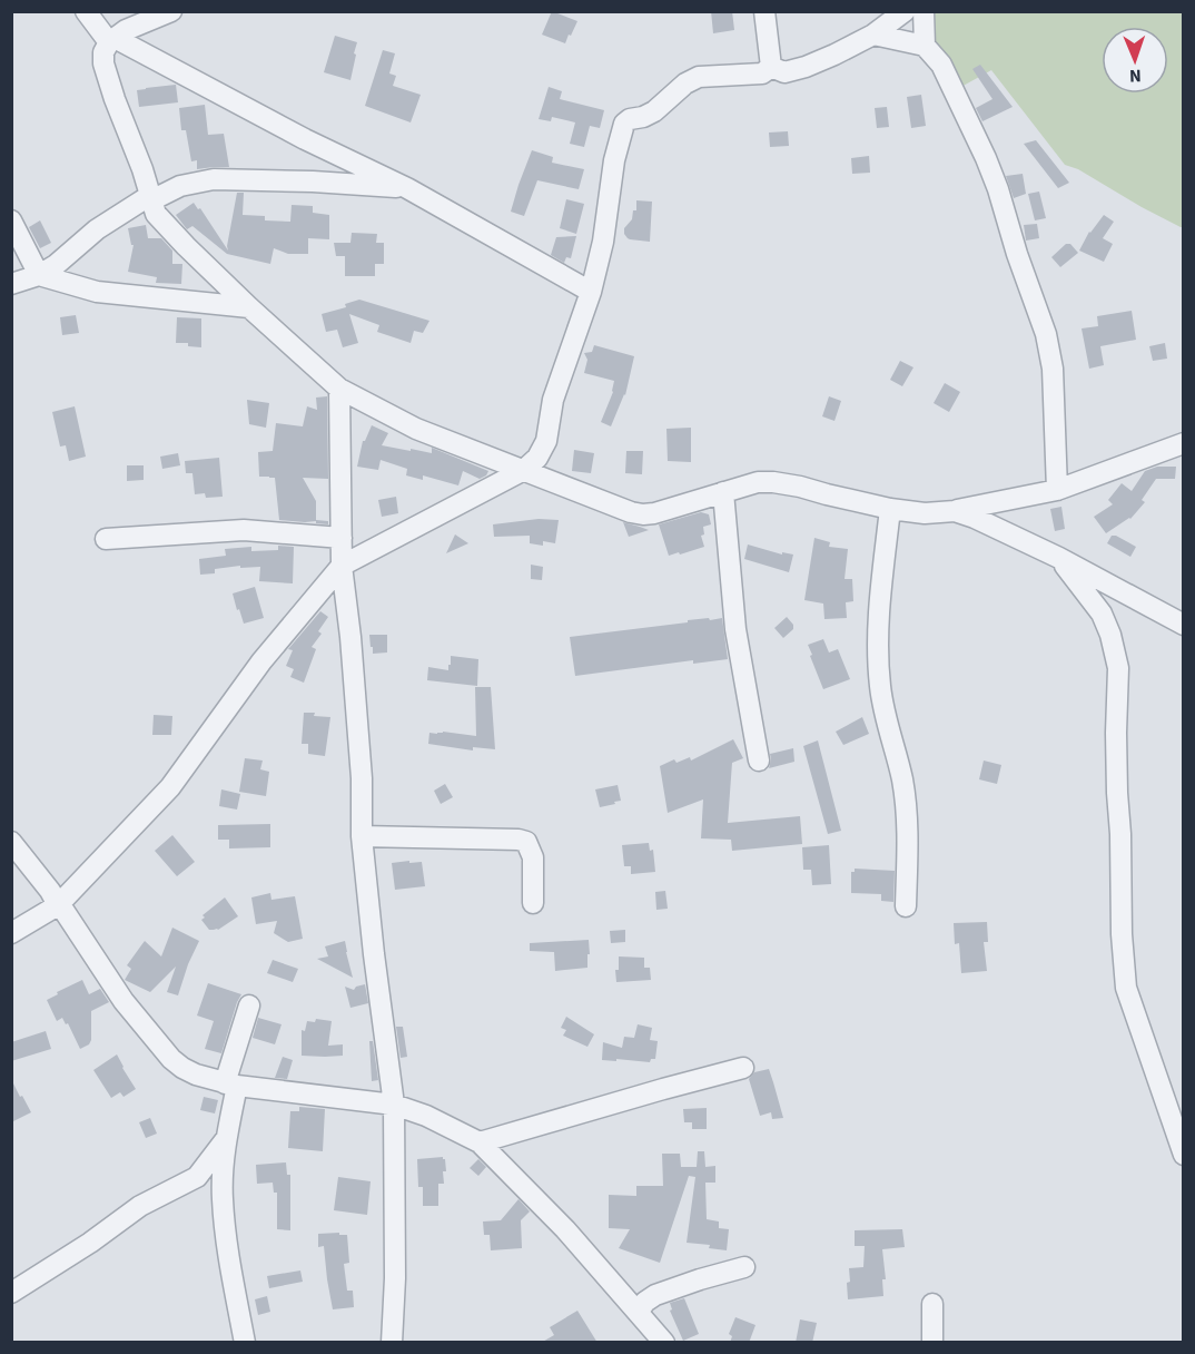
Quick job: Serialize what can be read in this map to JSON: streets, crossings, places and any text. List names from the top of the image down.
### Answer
{
  "north": "bottom"
}
